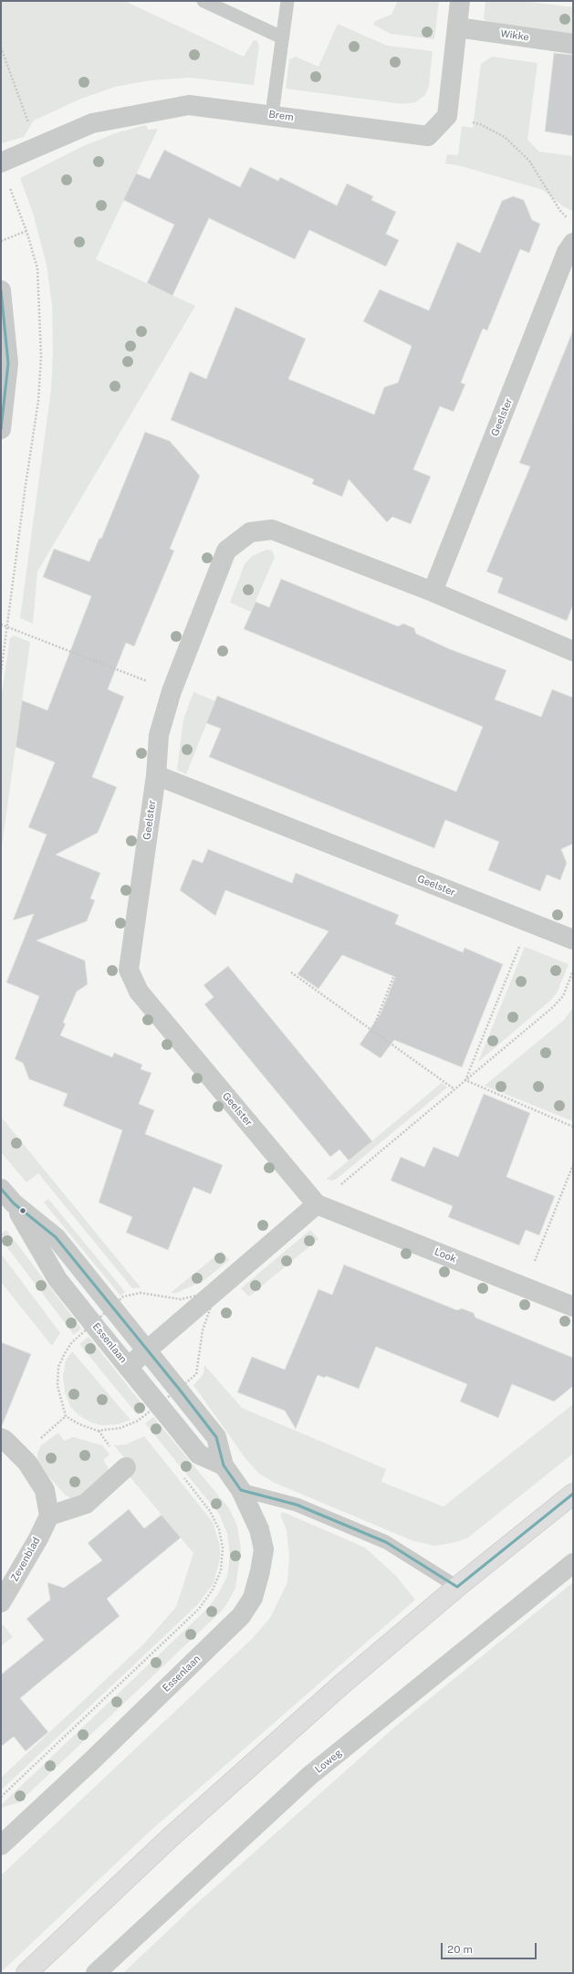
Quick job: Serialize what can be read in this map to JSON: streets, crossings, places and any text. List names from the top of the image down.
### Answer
{
  "streets": {
    "street": [
      "Wikke",
      "Brem",
      "Geelster",
      "Look",
      "Essenlaan",
      "Zevenblad",
      "Loweg"
    ]
  },
  "crossings": [
    ["Geelster", "Look"]
  ],
  "scale_bar": "20 m"
}
